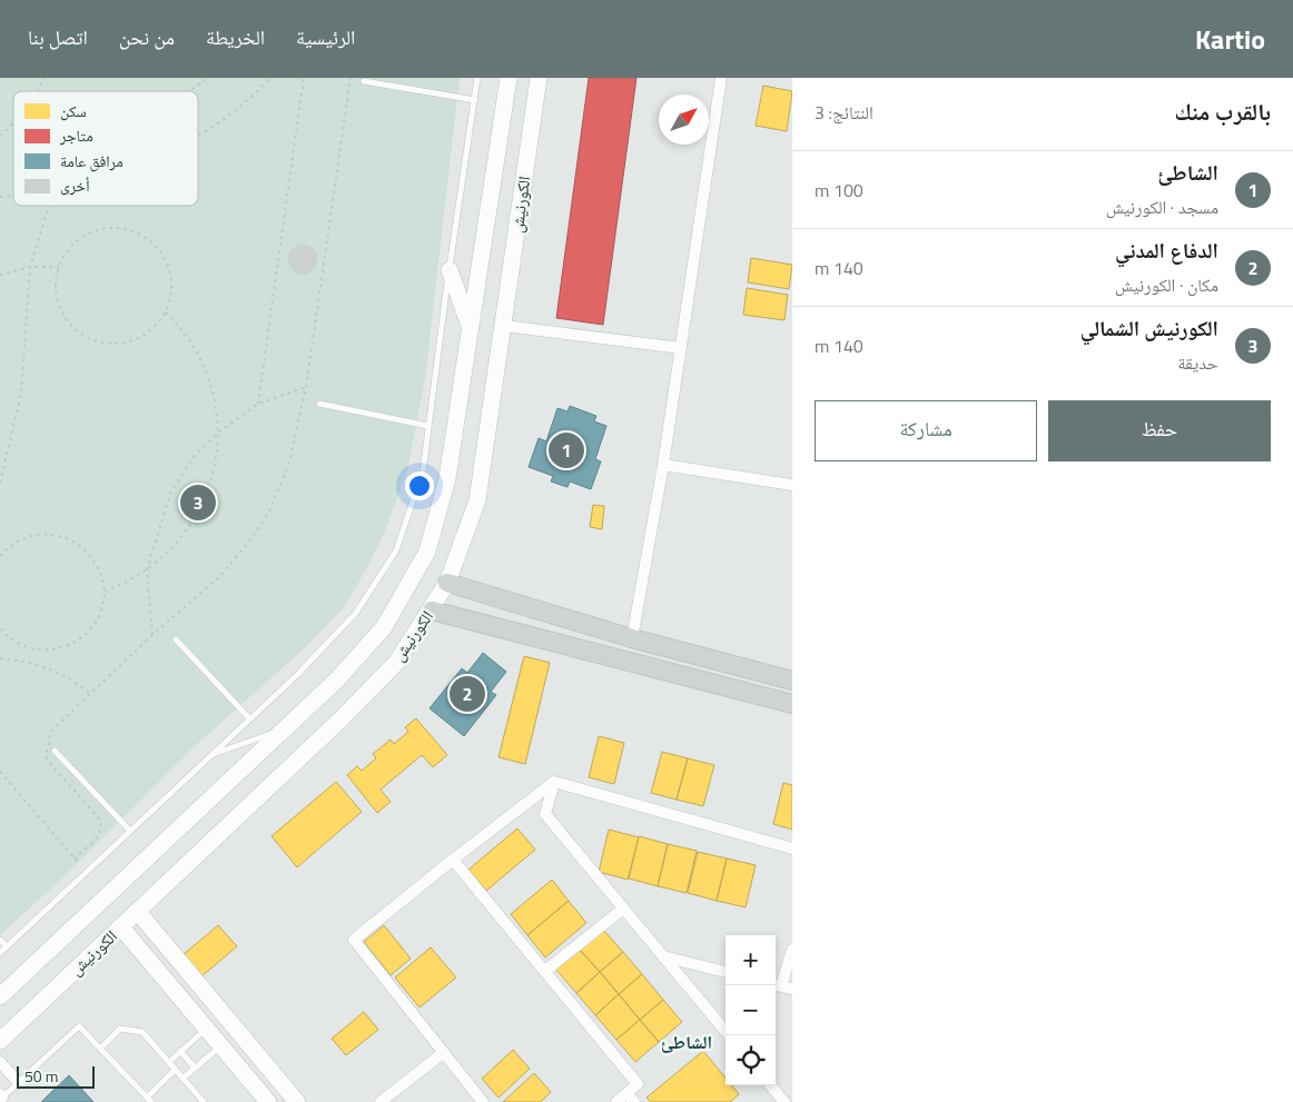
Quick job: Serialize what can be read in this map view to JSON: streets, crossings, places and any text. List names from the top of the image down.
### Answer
{
  "streets": {
    "main road": ["الكورنيش"]
  },
  "districts": ["الشاطئ"],
  "legend": [
    "سكن",
    "متاجر",
    "مرافق عامة",
    "أخرى"
  ],
  "scale_bar": "50 m",
  "north": "top right",
  "page": {
    "header": "Kartio",
    "nav": [
      "الرئيسية",
      "الخريطة",
      "من نحن",
      "اتصل بنا"
    ],
    "heading": ["بالقرب منك", "النتائج: 3"],
    "list": [
      {
        "mark": "1",
        "name": "الشاطئ",
        "note": "مسجد · الكورنيش",
        "value": "100 m"
      },
      {
        "mark": "2",
        "name": "الدفاع المدني",
        "note": "مكان · الكورنيش",
        "value": "140 m"
      },
      {
        "mark": "3",
        "name": "الكورنيش الشمالي",
        "note": "حديقة",
        "value": "140 m"
      }
    ],
    "buttons": ["حفظ", "مشاركة"],
    "pins": ["1", "3", "2"],
    "map_buttons": ["+", "−"],
    "scale": "50 m"
  }
}
